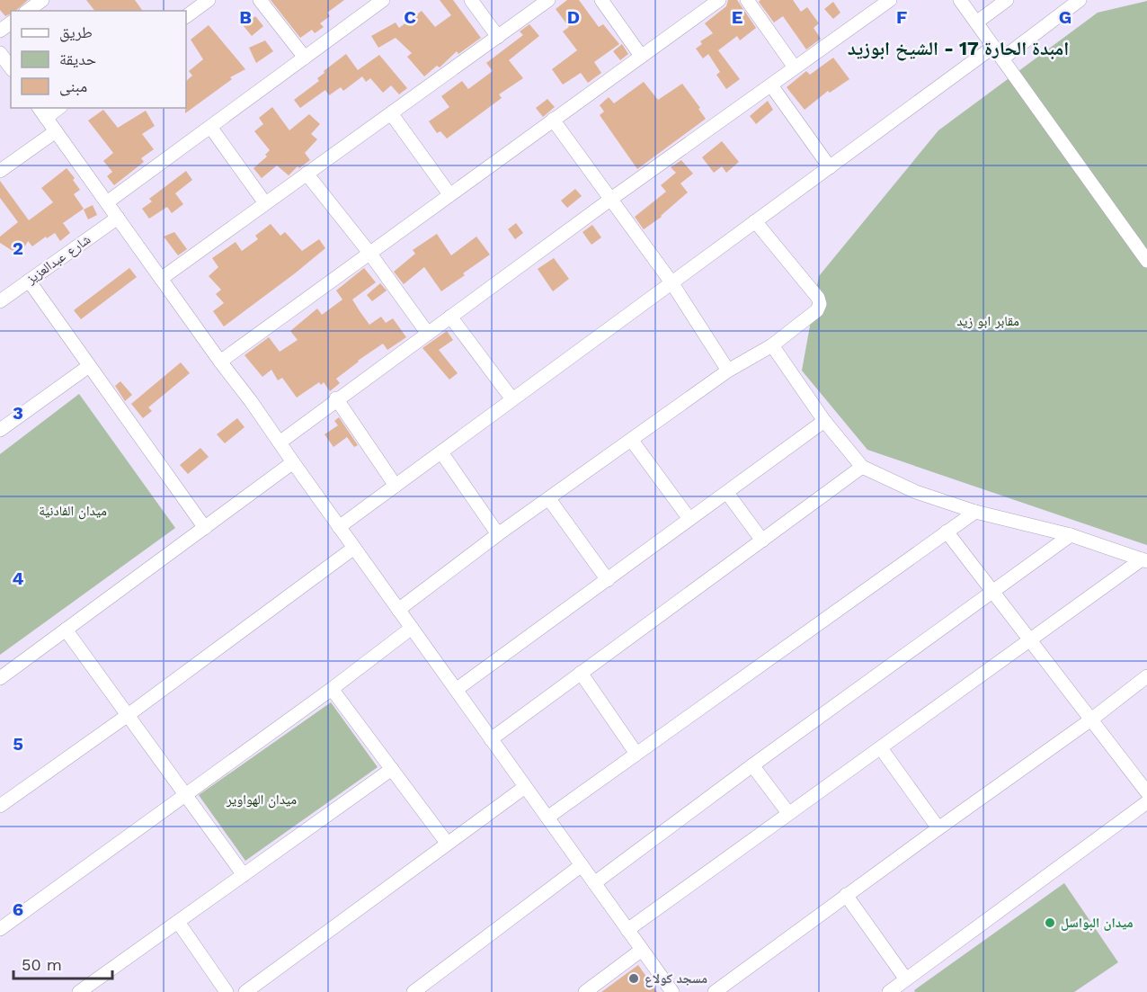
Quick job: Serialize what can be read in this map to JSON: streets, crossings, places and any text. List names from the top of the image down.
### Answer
{
  "streets": {
    "street": ["شارع عبدالعزيز"]
  },
  "districts": ["امبدة الحارة 17 - الشيخ ابوزيد"],
  "parks": ["مقابر ابو زيد", "ميدان الفادنية", "ميدان الهواوير"],
  "places": ["ميدان البواسل", "مسجد كولاع"],
  "legend": ["طريق", "حديقة", "مبنى"],
  "scale_bar": "50 m",
  "grid": {
    "columns": [
      "B",
      "C",
      "D",
      "E",
      "F",
      "G"
    ],
    "rows": [
      "2",
      "3",
      "4",
      "5",
      "6"
    ]
  }
}
